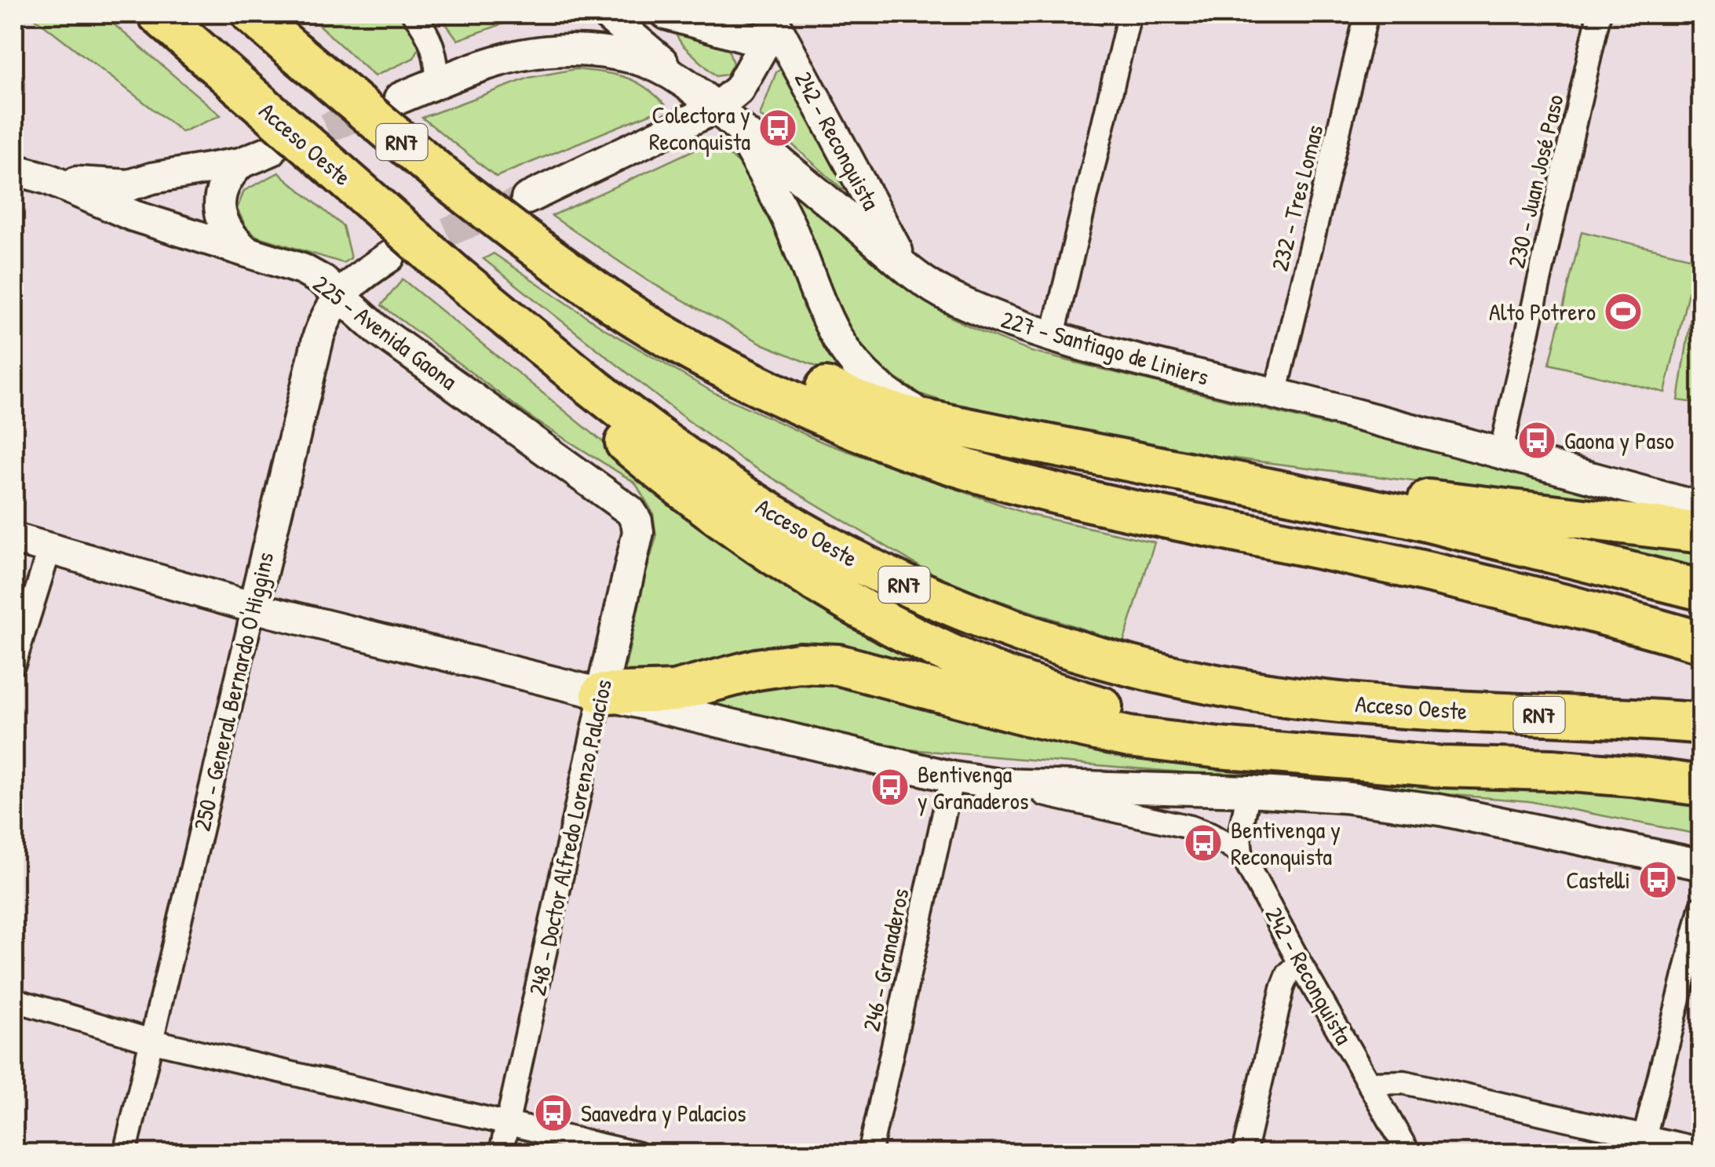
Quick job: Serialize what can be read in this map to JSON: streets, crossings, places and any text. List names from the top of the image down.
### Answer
{
  "streets": {
    "highway": ["RN7", "Acceso Oeste"],
    "main road": [
      "242 - Reconquista",
      "225 - Avenida Gaona",
      "227 - Santiago de Liniers",
      "250 - General Bernardo O'Higgins",
      "248 - Doctor Alfredo Lorenzo Palacios"
    ],
    "street": ["230 - Juan José Paso", "232 - Tres Lomas", "246 - Granaderos"]
  },
  "crossings": [
    ["242 - Reconquista", "227 - Santiago de Liniers"],
    ["230 - Juan José Paso", "227 - Santiago de Liniers"],
    ["232 - Tres Lomas", "227 - Santiago de Liniers"],
    ["225 - Avenida Gaona", "250 - General Bernardo O'Higgins"],
    ["225 - Avenida Gaona", "248 - Doctor Alfredo Lorenzo Palacios"]
  ],
  "places": {
    "bus stop": [
      "Colectora y Reconquista",
      "Gaona y Paso",
      "Bentivenga y Granaderos",
      "Bentivenga y Reconquista",
      "Castelli",
      "Saavedra y Palacios"
    ],
    "sports": ["Alto Potrero"]
  }
}
